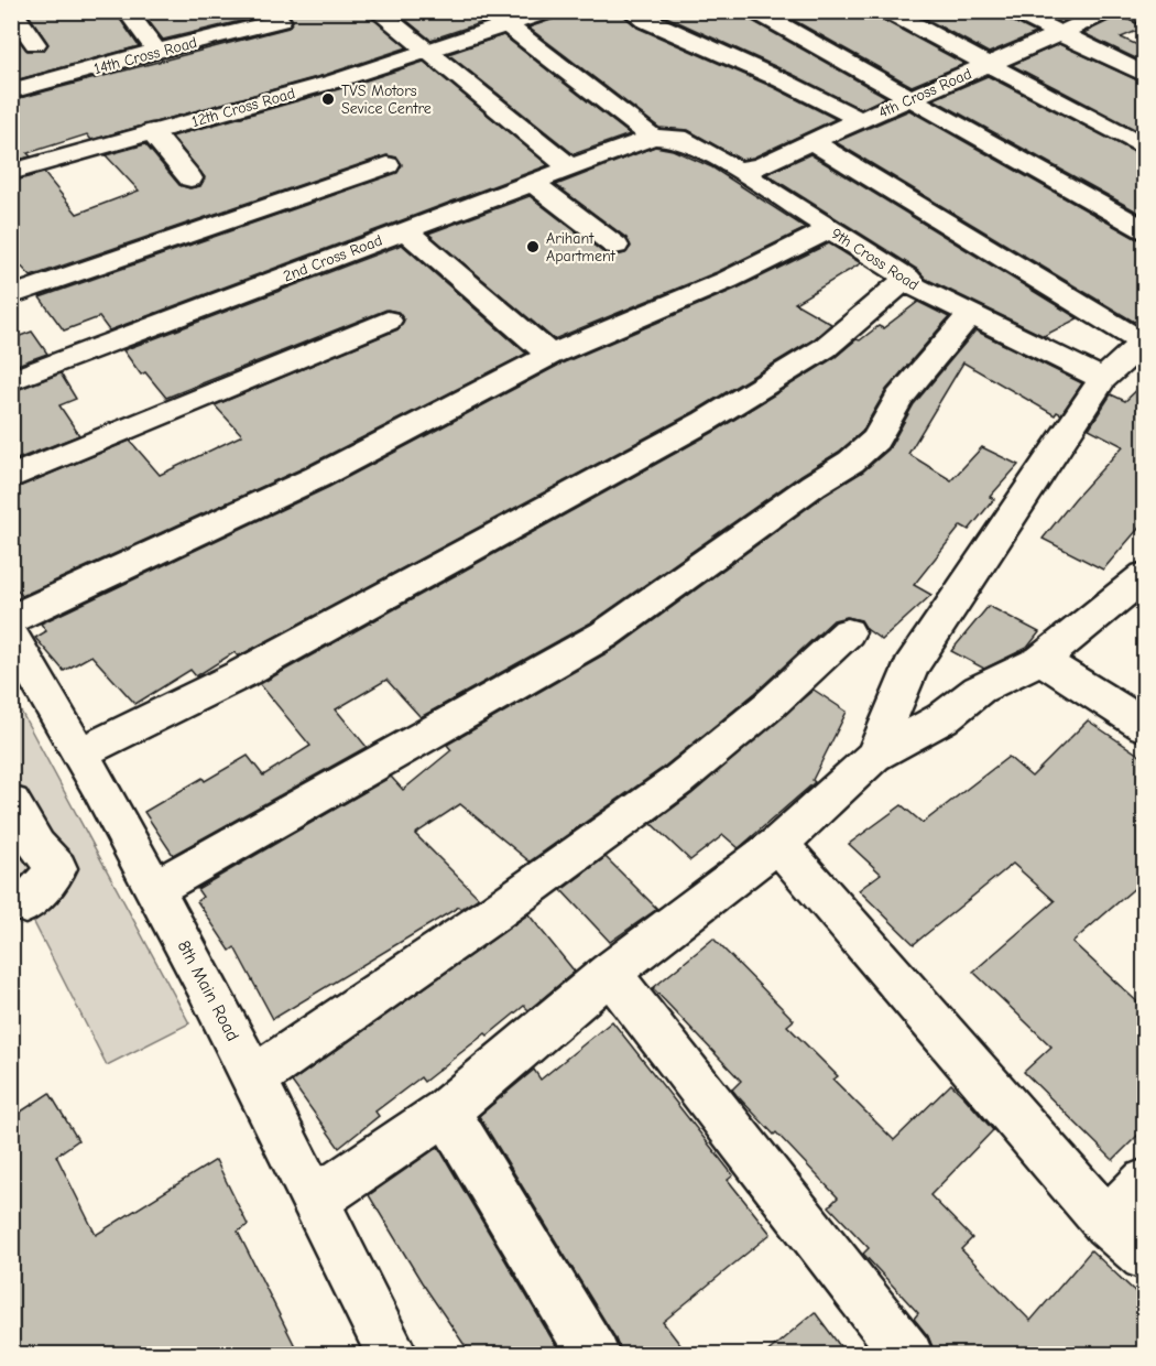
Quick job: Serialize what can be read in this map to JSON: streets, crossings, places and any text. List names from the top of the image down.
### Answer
{
  "streets": {
    "street": [
      "14th Cross Road",
      "4th Cross Road",
      "12th Cross Road",
      "2nd Cross Road",
      "9th Cross Road",
      "8th Main Road"
    ]
  },
  "crossings": [
    ["4th Cross Road", "9th Cross Road"],
    ["2nd Cross Road", "9th Cross Road"]
  ],
  "places": ["TVS Motors Sevice Centre", "Arihant Apartment"]
}
